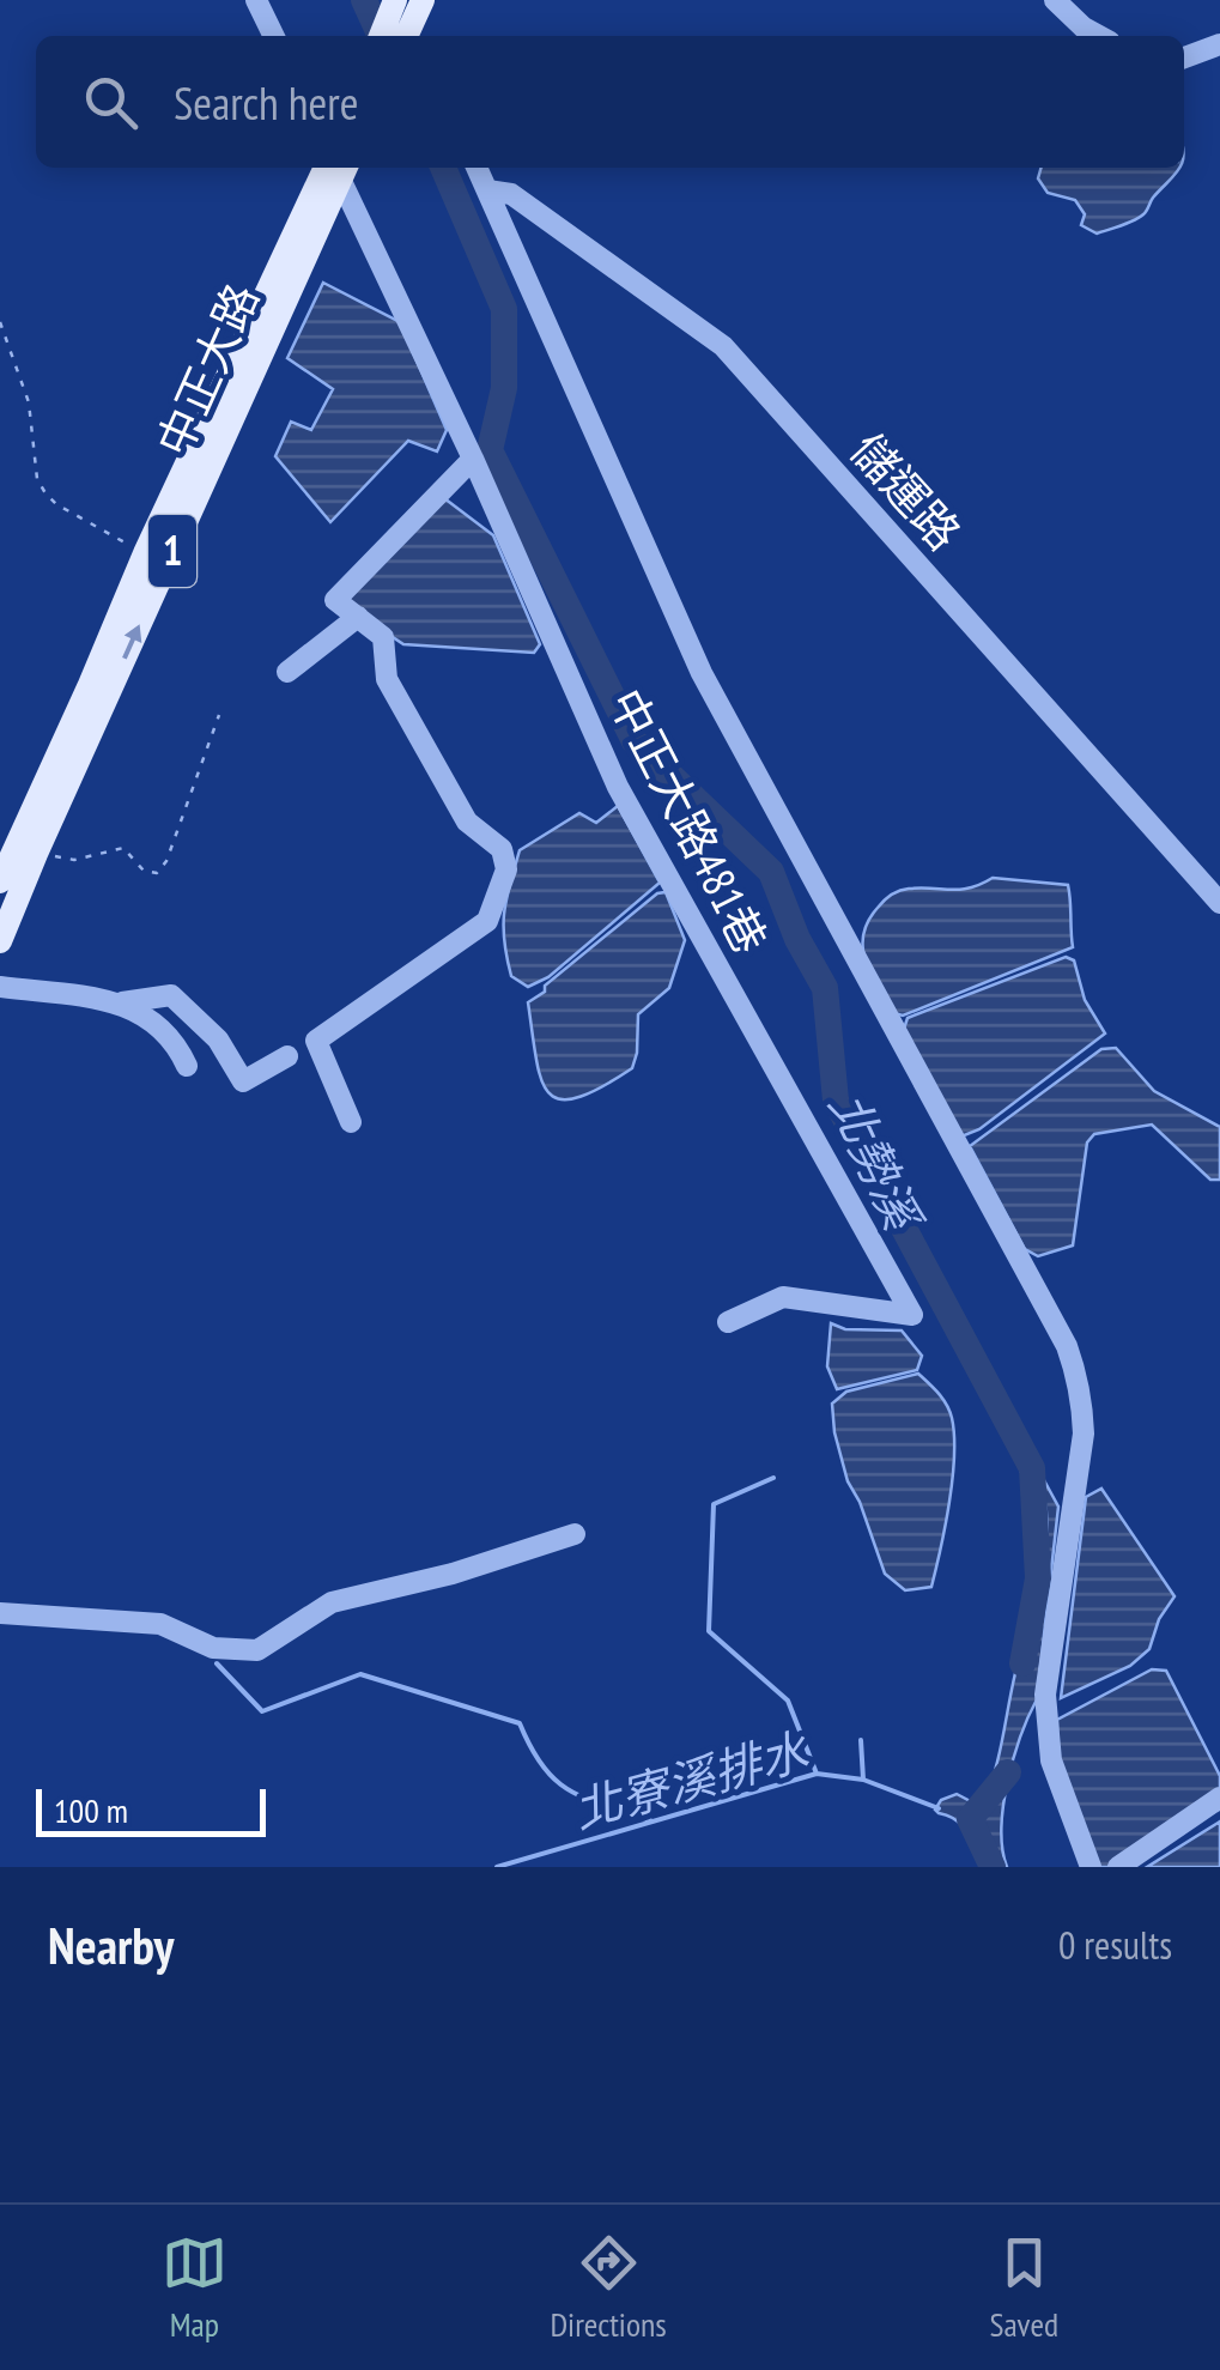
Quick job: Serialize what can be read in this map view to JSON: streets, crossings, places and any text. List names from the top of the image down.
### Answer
{
  "streets": {
    "main road": ["中正大路", "1"],
    "street": ["儲運路", "中正大路481巷"]
  },
  "crossings": [
    ["中正大路", "中正大路481巷"]
  ],
  "water": ["北勢溪", "北寮溪排水"],
  "scale_bar": "100 m",
  "page": {
    "search": "Search here",
    "scale": "100 m",
    "heading": ["Nearby", "0 results"],
    "nav": ["Map", "Directions", "Saved"]
  }
}
